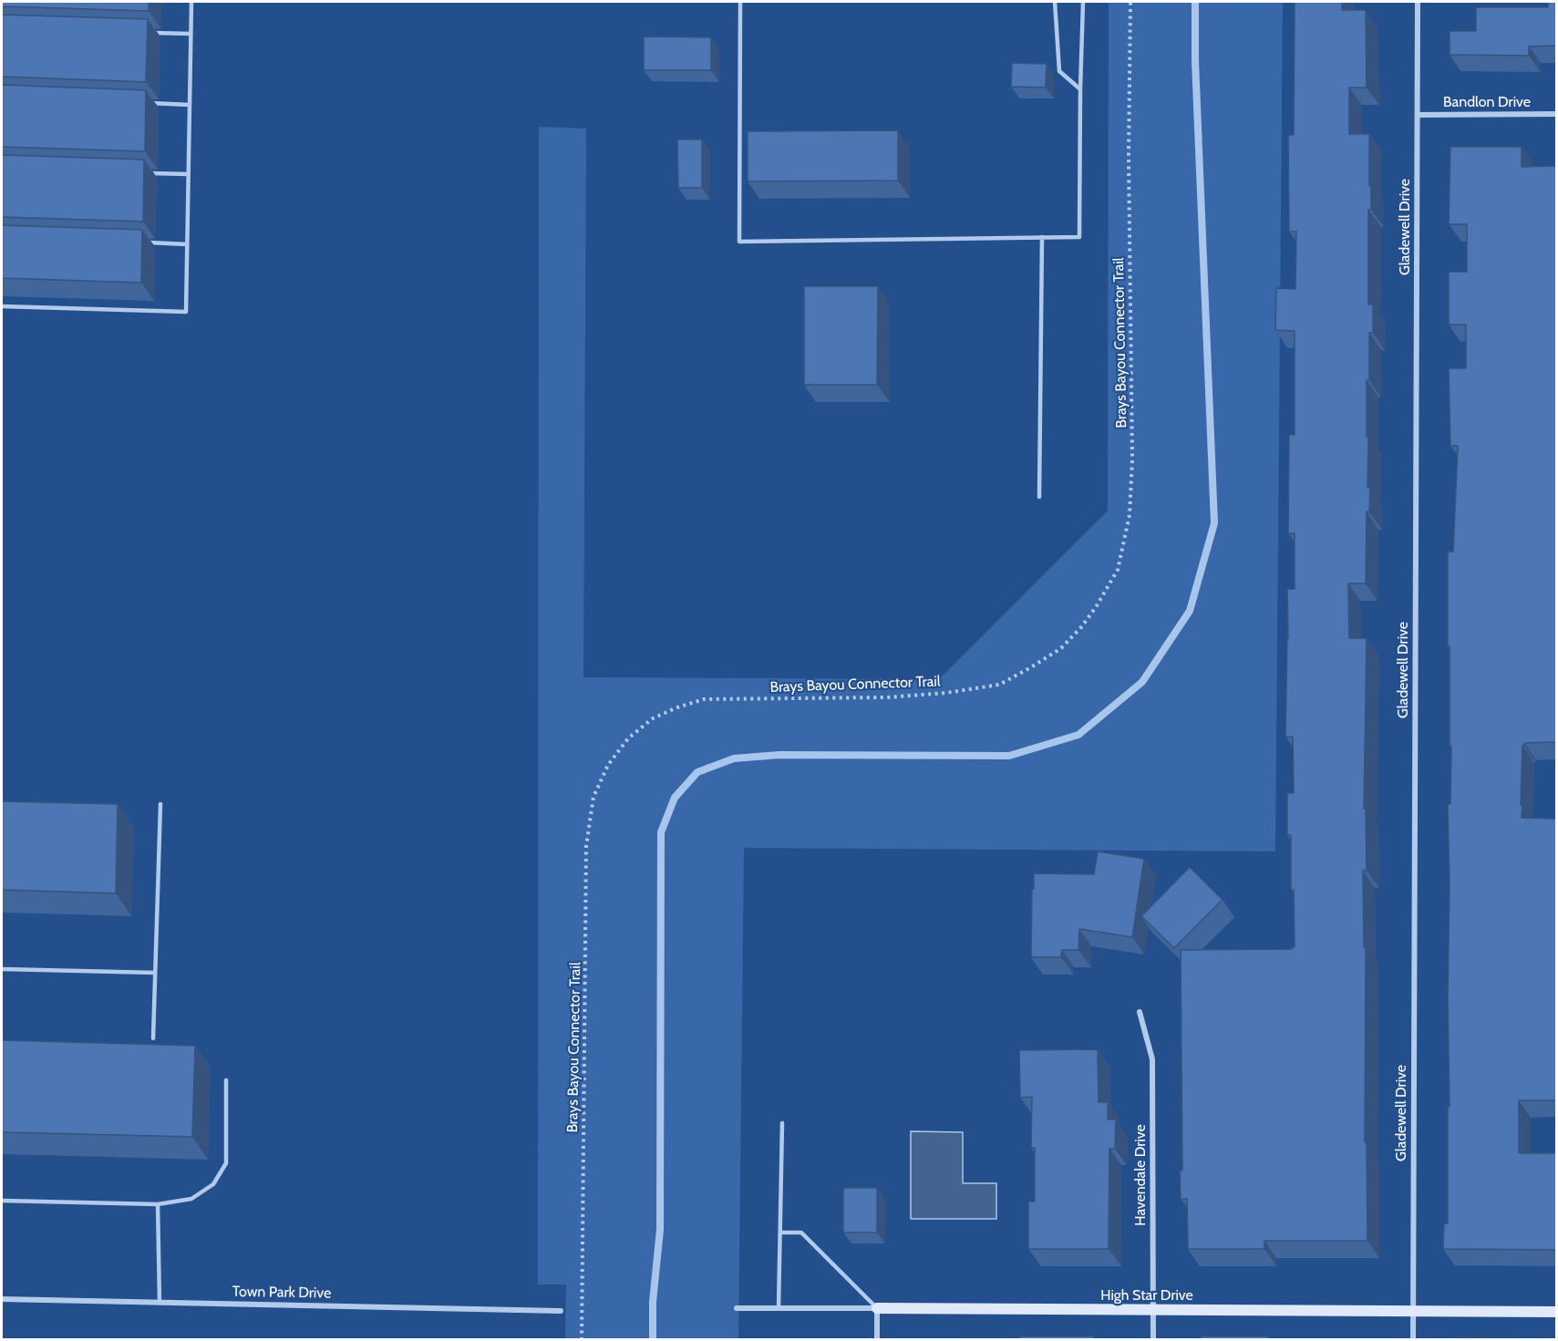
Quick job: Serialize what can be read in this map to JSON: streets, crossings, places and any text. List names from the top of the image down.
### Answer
{
  "streets": {
    "street": [
      "Bandlon Drive",
      "Gladewell Drive",
      "Havendale Drive",
      "Town Park Drive",
      "High Star Drive"
    ],
    "path": ["Brays Bayou Connector Trail"]
  },
  "crossings": [
    ["Bandlon Drive", "Gladewell Drive"],
    ["Gladewell Drive", "High Star Drive"],
    ["Havendale Drive", "High Star Drive"]
  ]
}
